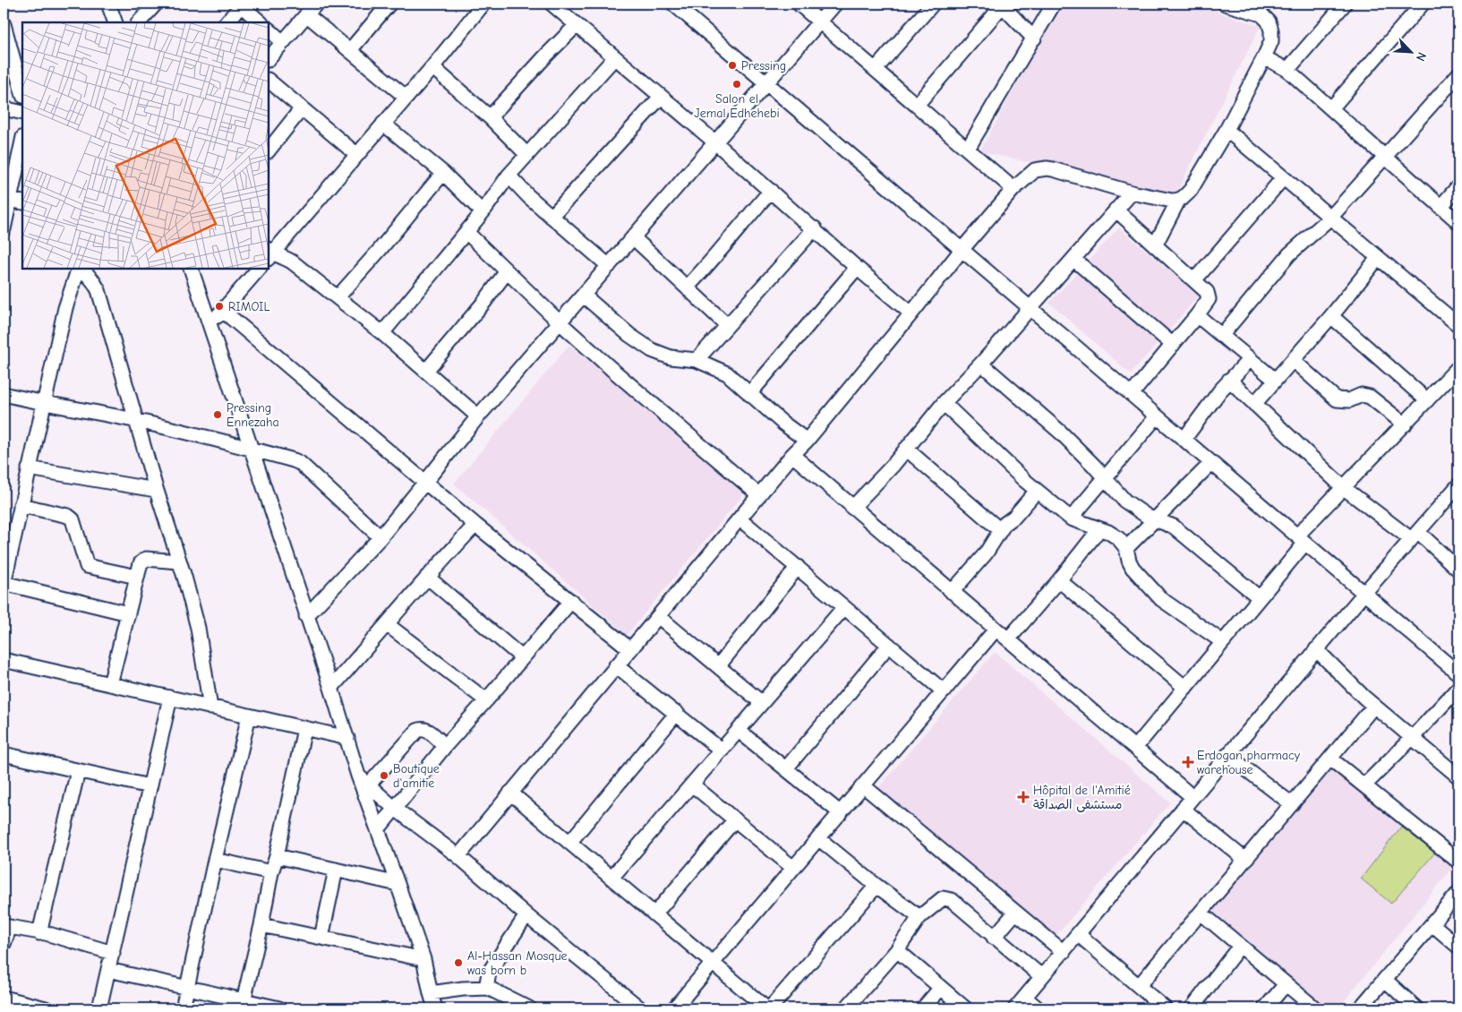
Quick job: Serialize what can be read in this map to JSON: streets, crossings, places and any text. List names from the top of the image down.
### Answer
{
  "places": {
    "other": [
      "Pressing",
      "Salon el Jemal Edhehebi",
      "RIMOIL",
      "Pressing Ennezaha",
      "Boutique d'amitie",
      "Al-Hassan Mosque was born b"
    ],
    "health": ["Erdogan pharmacy warehouse", "Hôpital de l'Amitié مستشفى الصداقة"]
  },
  "north": "bottom right"
}
